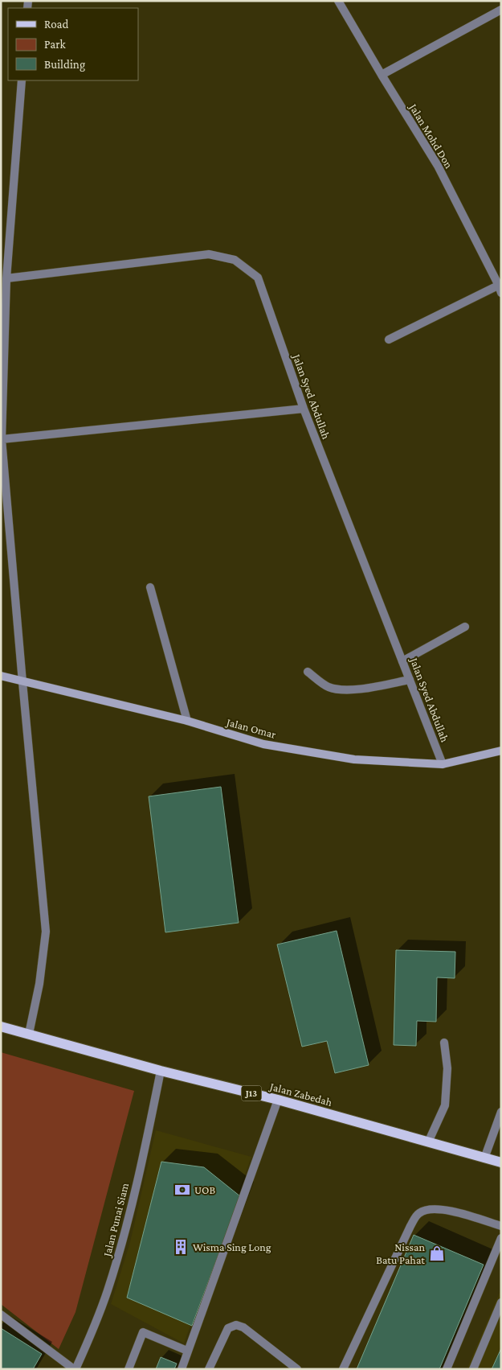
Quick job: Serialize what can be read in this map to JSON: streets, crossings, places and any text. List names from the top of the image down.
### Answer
{
  "streets": {
    "main road": ["J13", "Jalan Zabedah"],
    "street": [
      "Jalan Mohd Don",
      "Jalan Syed Abdullah",
      "Jalan Omar",
      "Jalan Punai Siam"
    ]
  },
  "crossings": [
    ["Jalan Syed Abdullah", "Jalan Omar"],
    ["Jalan Zabedah", "Jalan Punai Siam"]
  ],
  "places": {
    "bank": ["UOB"],
    "building": ["Wisma Sing Long"],
    "shop": ["Nissan Batu Pahat"]
  },
  "legend": ["Road", "Park", "Building"]
}
